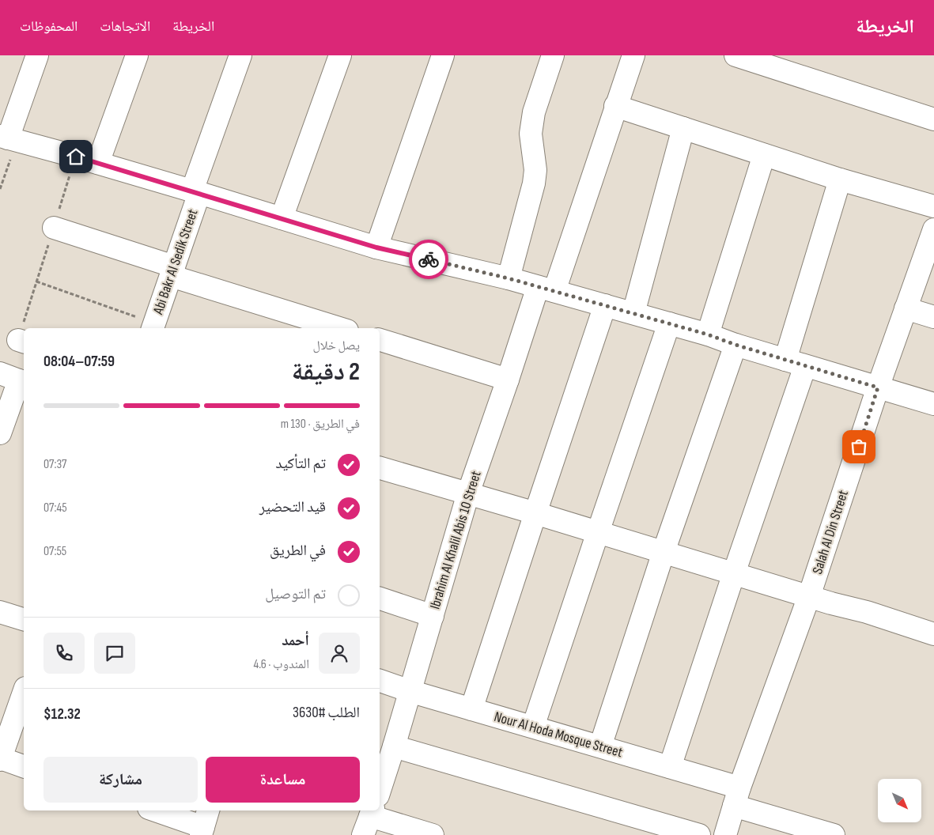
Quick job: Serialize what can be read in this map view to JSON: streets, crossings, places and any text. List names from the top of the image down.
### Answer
{
  "streets": {
    "street": [
      "Abi Bakr Al Sedik Street",
      "Salah Al Din Street",
      "Ibrahim Al Khalil Abis 10 Street",
      "Nour Al Hoda Mosque Street"
    ]
  },
  "crossings": [
    ["Salah Al Din Street", "Nour Al Hoda Mosque Street"],
    ["Ibrahim Al Khalil Abis 10 Street", "Nour Al Hoda Mosque Street"]
  ],
  "north": "bottom right",
  "page": {
    "header": "الخريطة",
    "nav": ["الخريطة", "الاتجاهات", "المحفوظات"],
    "heading": ["2 دقيقة", "يصل خلال", "07:59–08:04"],
    "panel": [
      "أحمد",
      "المندوب · 4.6",
      "الطلب #3630",
      "$12.32"
    ],
    "bar": "في الطريق · 130 m",
    "list": [
      ["تم التأكيد", "07:37"],
      ["قيد التحضير", "07:45"],
      ["في الطريق", "07:55"],
      "تم التوصيل"
    ],
    "buttons": ["مساعدة", "مشاركة"]
  }
}
